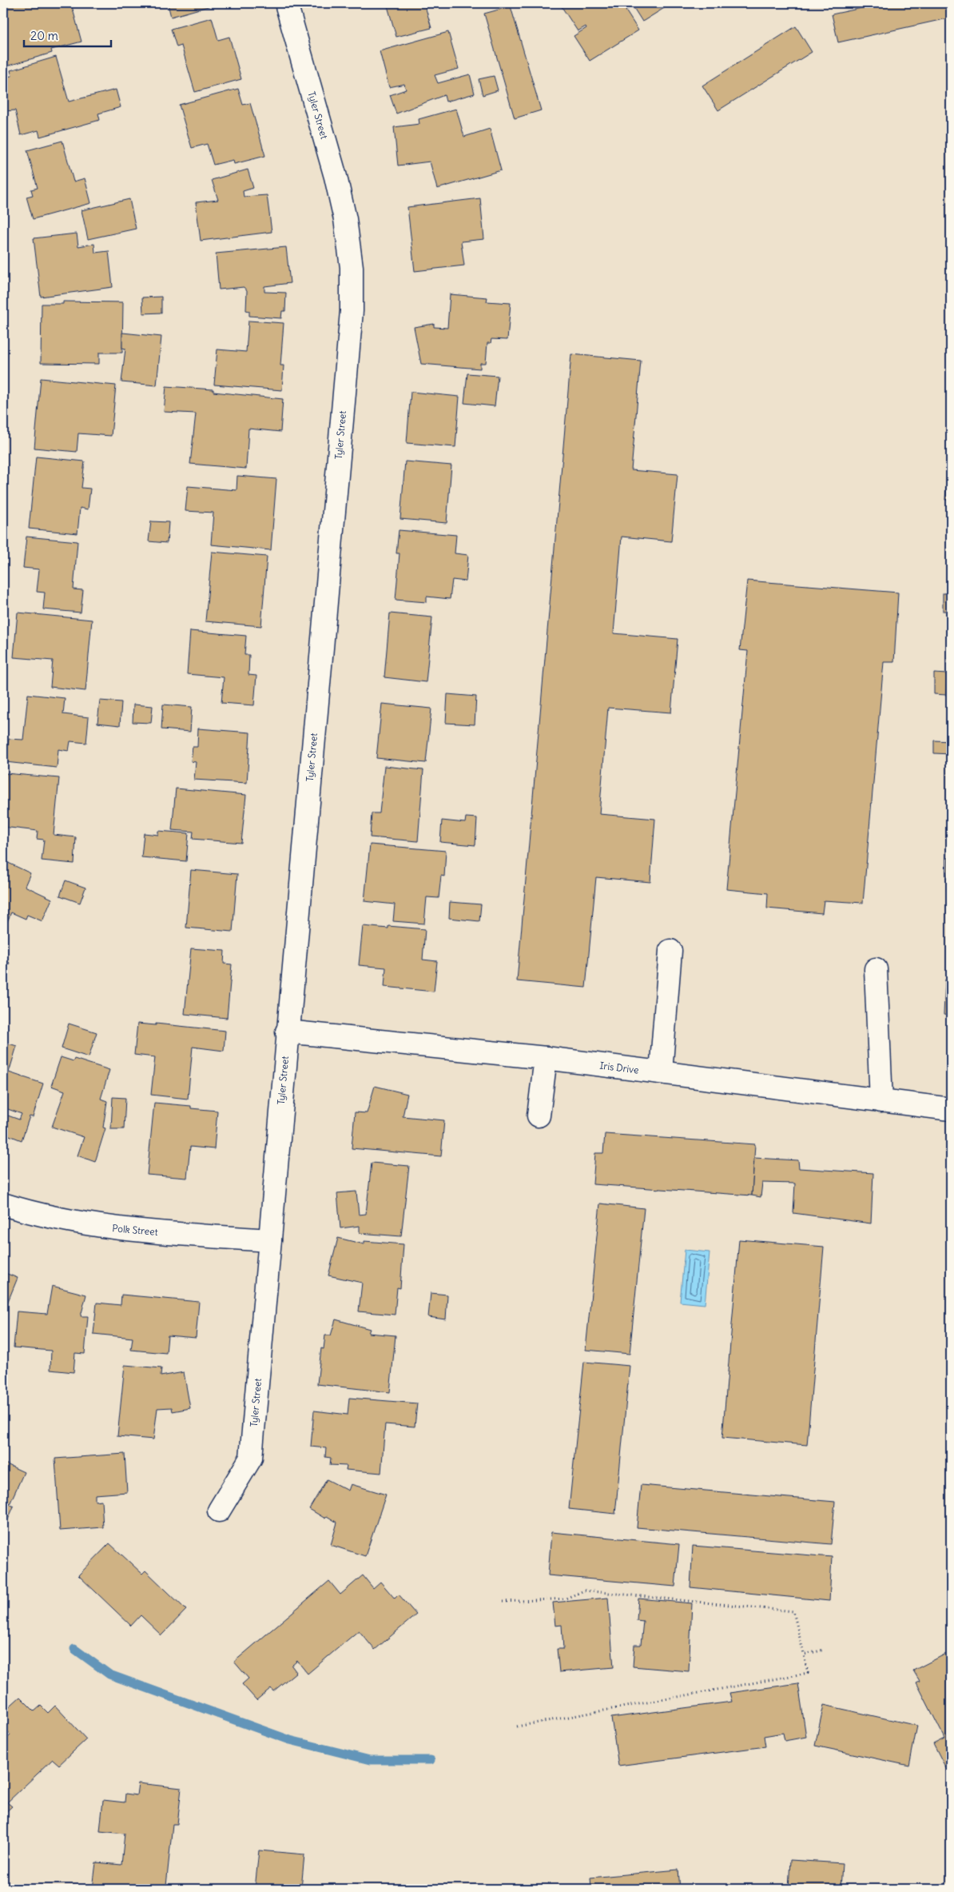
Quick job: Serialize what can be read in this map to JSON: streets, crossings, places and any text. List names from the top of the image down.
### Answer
{
  "streets": {
    "street": ["Tyler Street", "Iris Drive", "Polk Street"]
  },
  "crossings": [
    ["Tyler Street", "Iris Drive"],
    ["Tyler Street", "Polk Street"]
  ],
  "scale_bar": "20 m"
}
